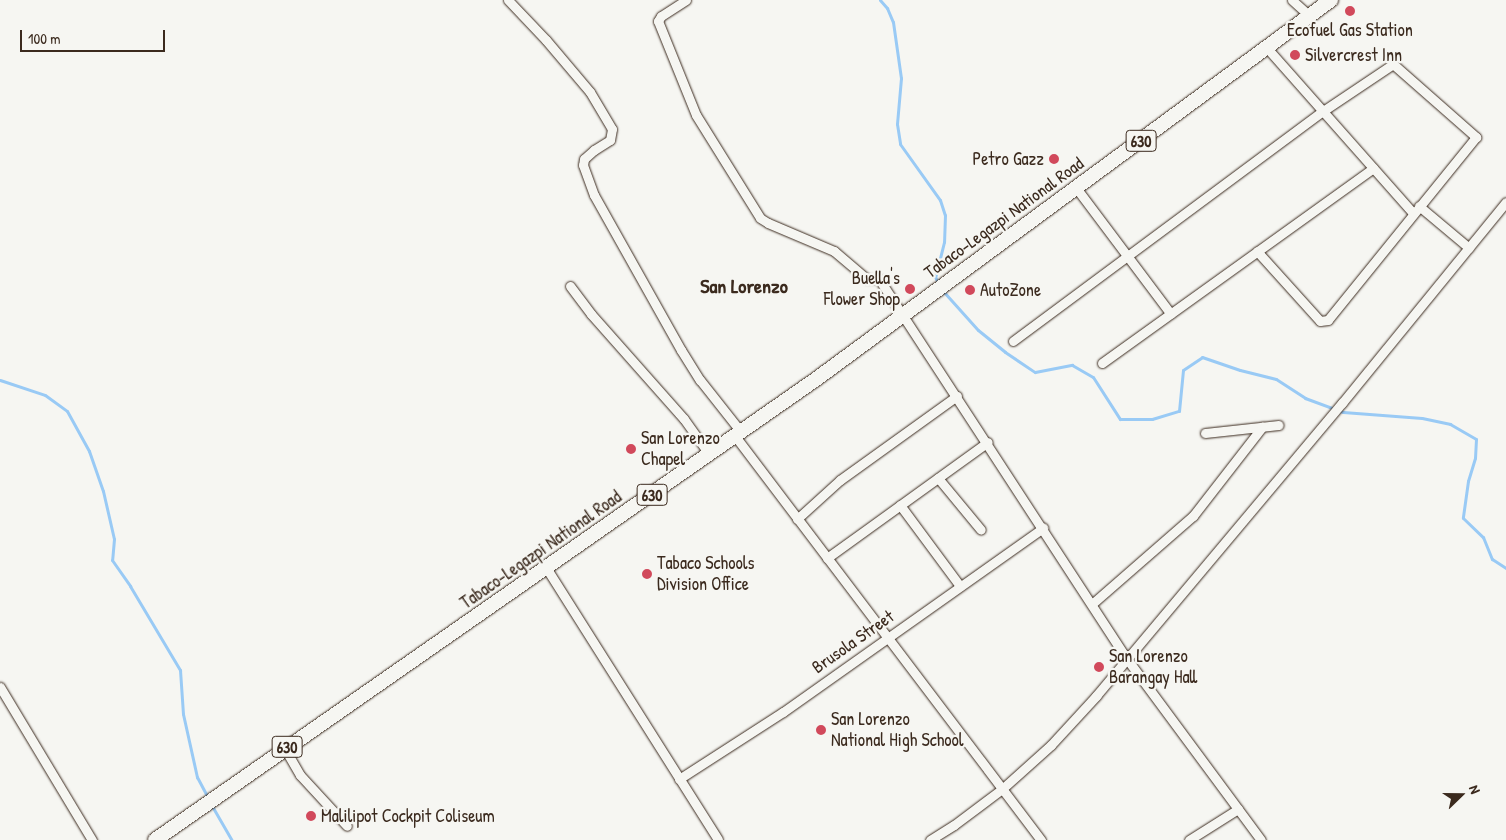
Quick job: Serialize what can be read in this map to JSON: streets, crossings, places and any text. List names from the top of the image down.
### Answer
{
  "streets": {
    "main road": ["630", "Tabaco-Legazpi National Road"],
    "street": ["Brusola Street"]
  },
  "districts": ["San Lorenzo"],
  "places": [
    "Ecofuel Gas Station",
    "Silvercrest Inn",
    "Petro Gazz",
    "Buella's Flower Shop",
    "AutoZone",
    "San Lorenzo Chapel",
    "Tabaco Schools Division Office",
    "San Lorenzo Barangay Hall",
    "San Lorenzo National High School",
    "Malilipot Cockpit Coliseum"
  ],
  "scale_bar": "100 m",
  "north": "right"
}
